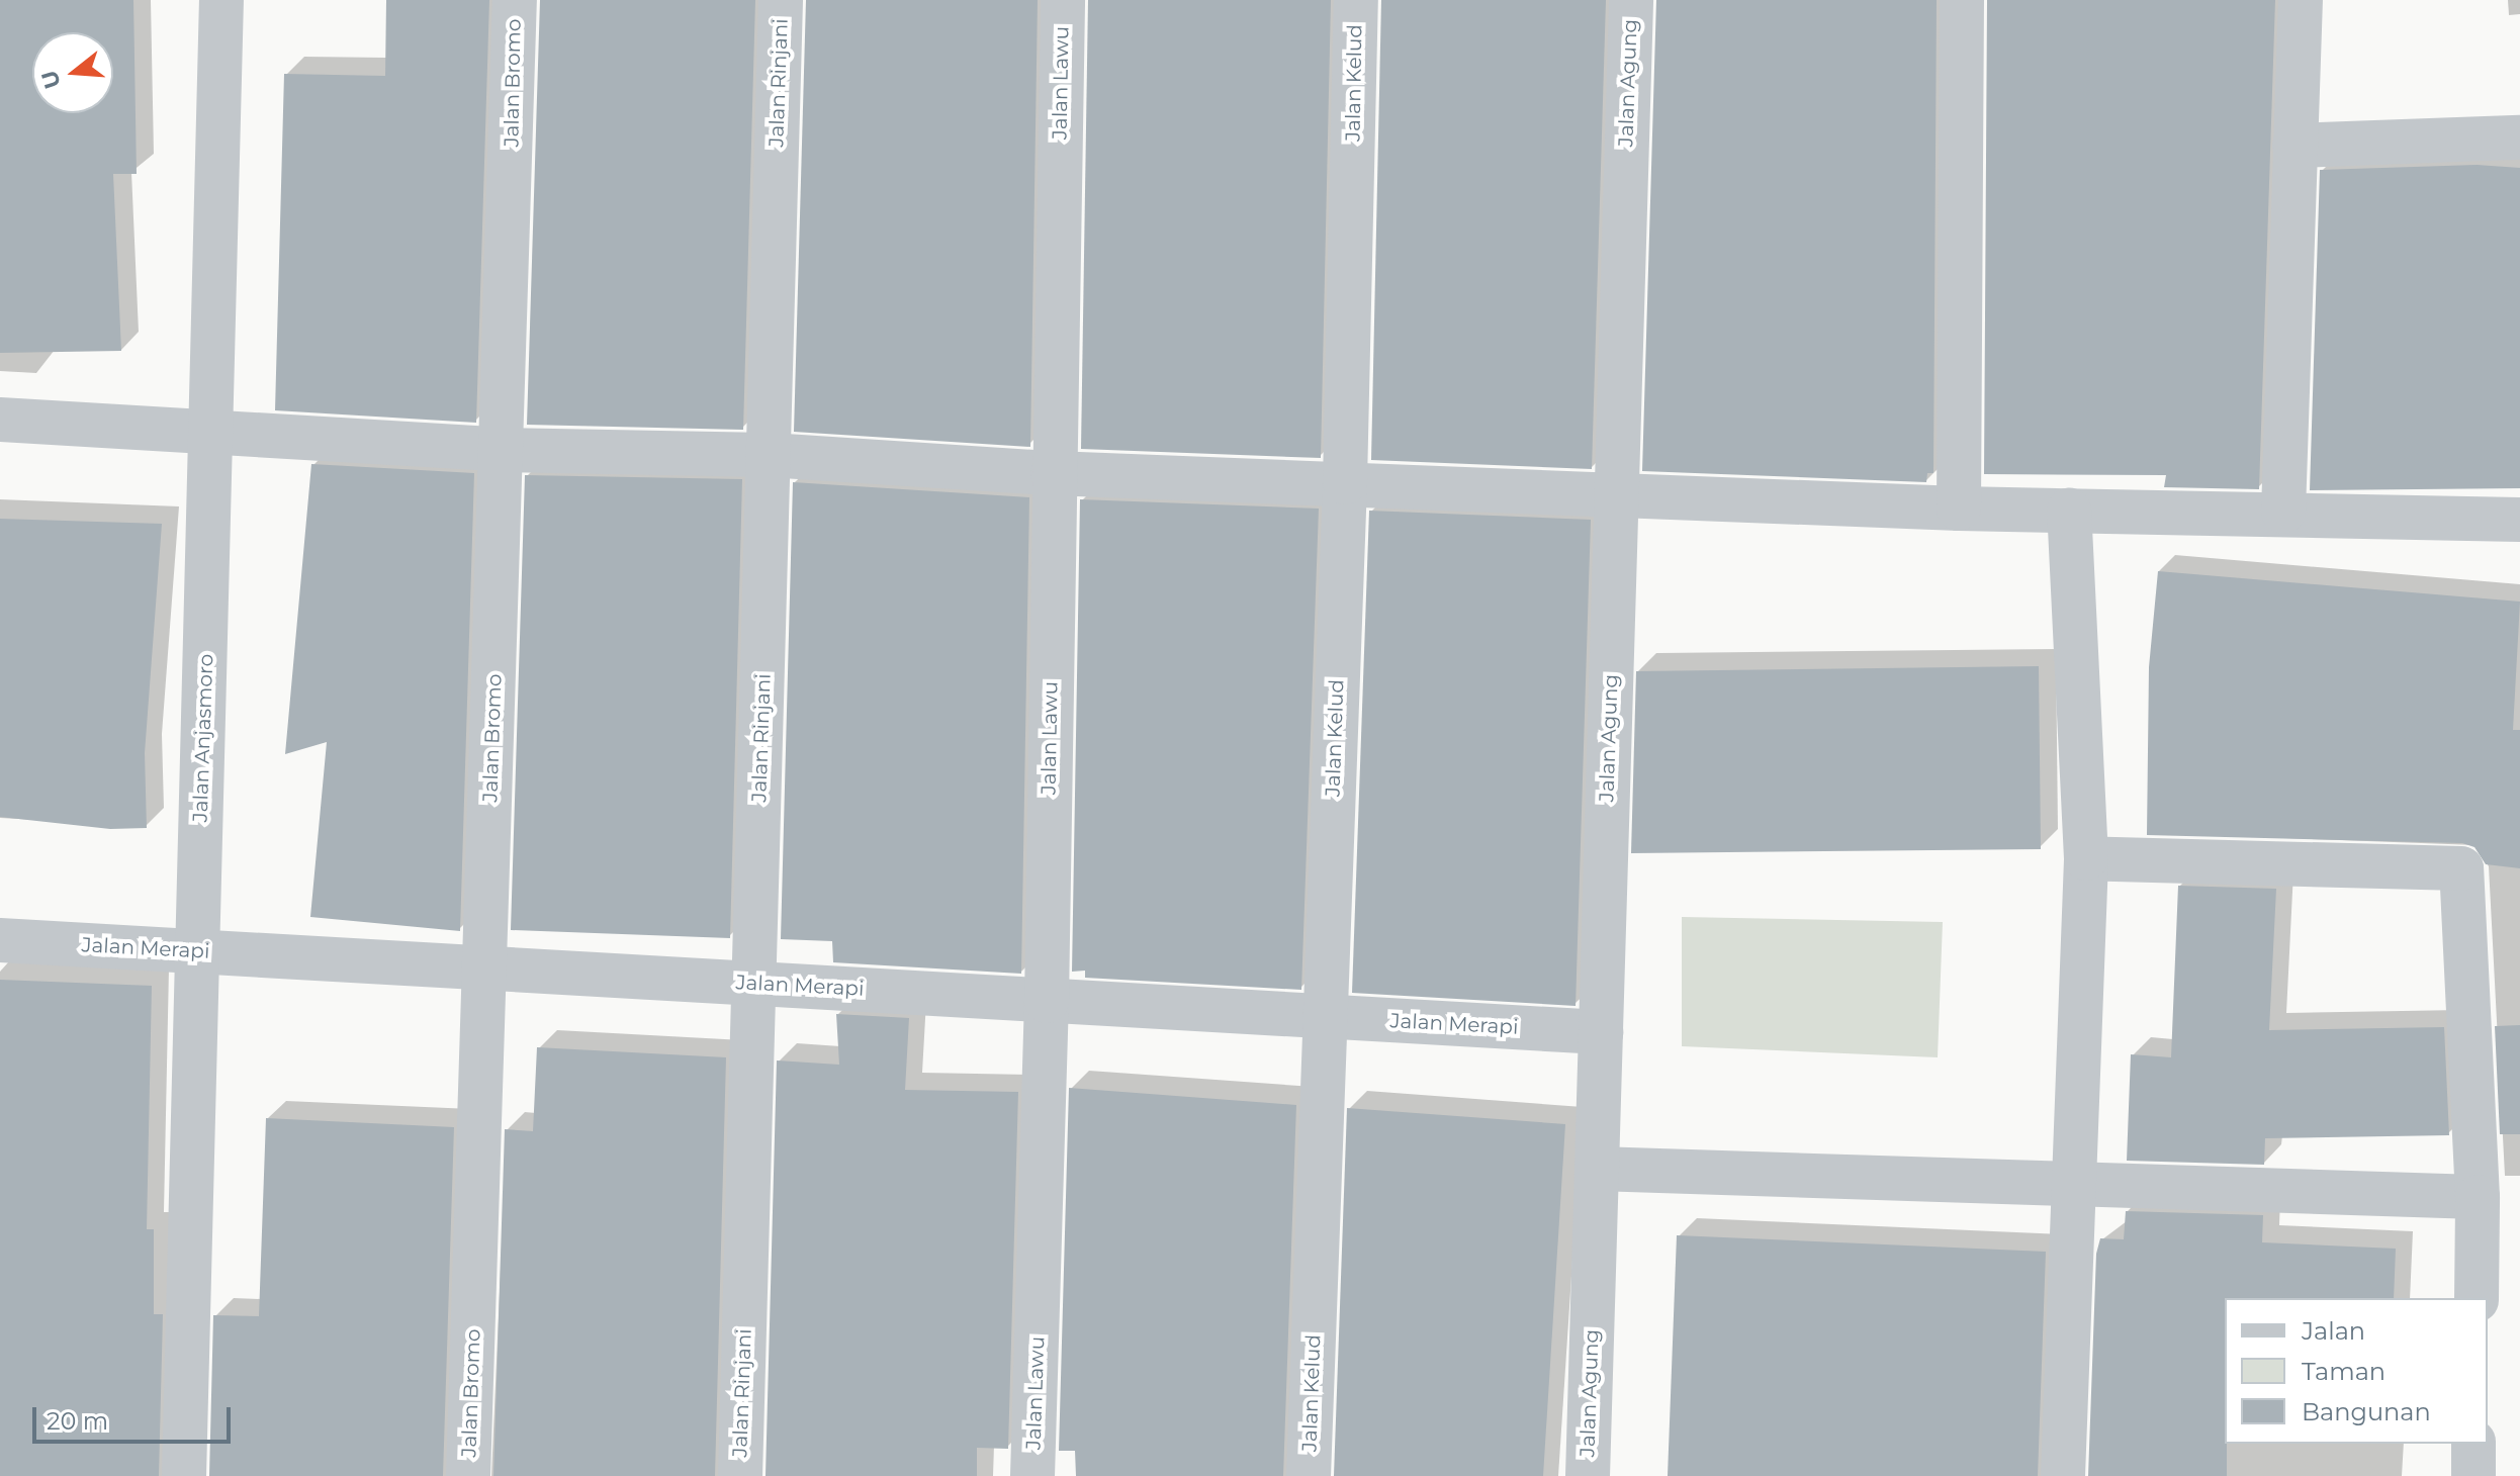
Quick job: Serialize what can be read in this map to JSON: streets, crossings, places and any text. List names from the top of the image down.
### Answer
{
  "streets": {
    "street": [
      "Jalan Bromo",
      "Jalan Rinjani",
      "Jalan Lawu",
      "Jalan Kelud",
      "Jalan Agung",
      "Jalan Anjasmoro",
      "Jalan Merapi"
    ]
  },
  "crossings": [
    ["Jalan Bromo", "Jalan Merapi"],
    ["Jalan Rinjani", "Jalan Merapi"],
    ["Jalan Lawu", "Jalan Merapi"],
    ["Jalan Kelud", "Jalan Merapi"],
    ["Jalan Agung", "Jalan Merapi"],
    ["Jalan Anjasmoro", "Jalan Merapi"]
  ],
  "legend": ["Jalan", "Taman", "Bangunan"],
  "scale_bar": "20 m",
  "north": "left"
}
